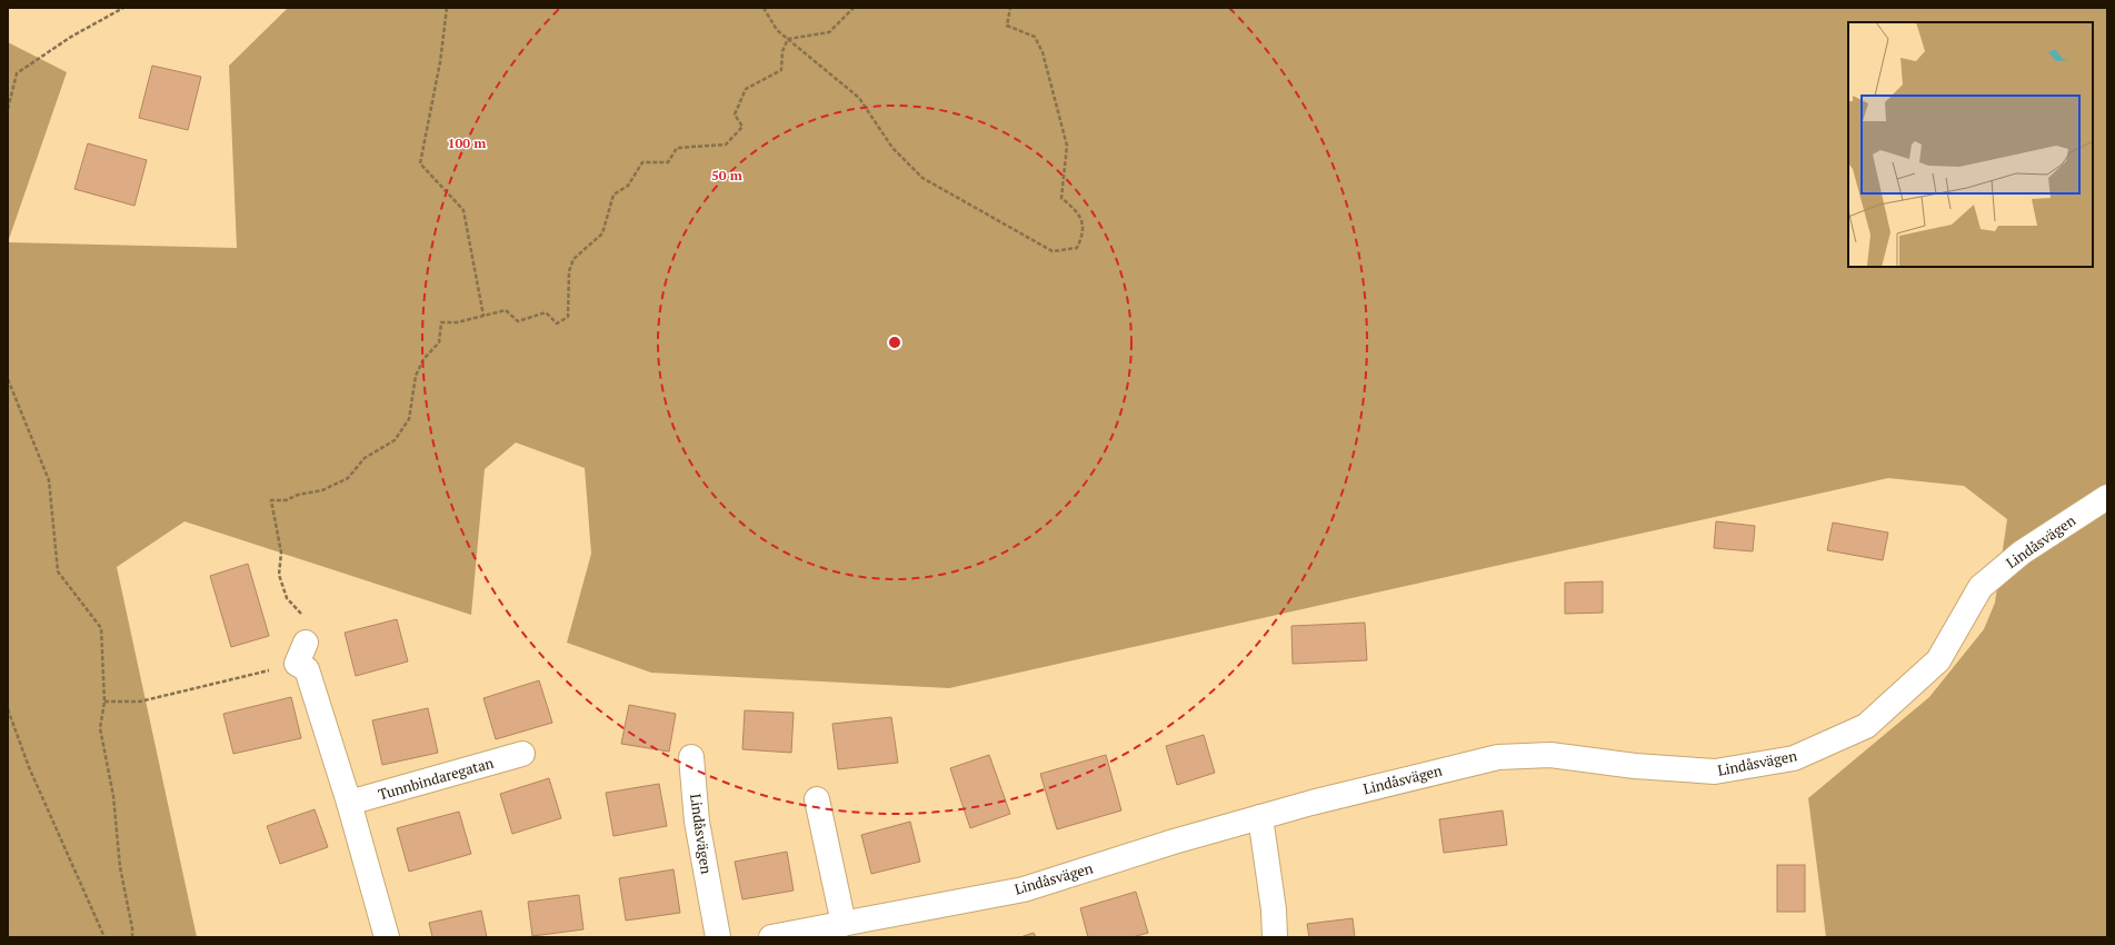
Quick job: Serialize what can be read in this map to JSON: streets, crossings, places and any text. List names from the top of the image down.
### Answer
{
  "streets": {
    "street": ["Lindåsvägen", "Tunnbindaregatan"]
  },
  "rings": ["100 m", "50 m"]
}
